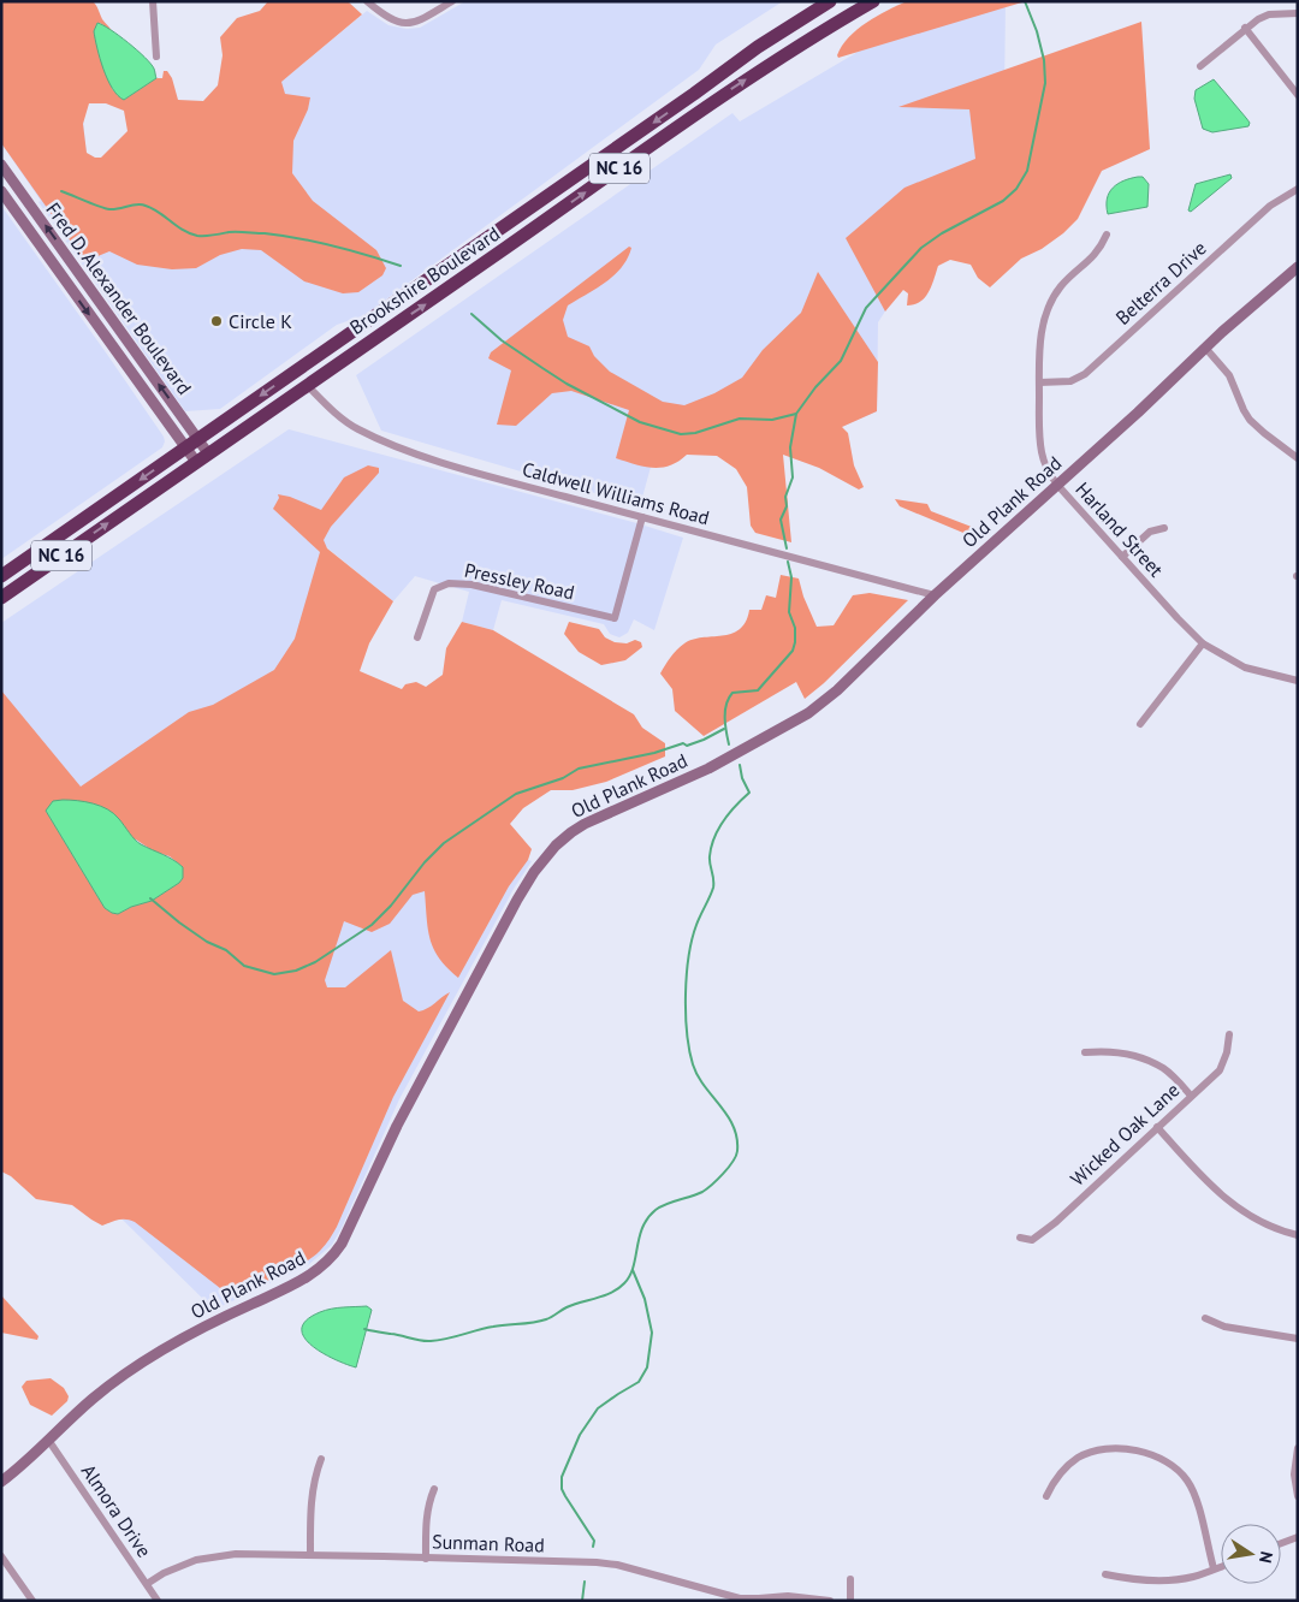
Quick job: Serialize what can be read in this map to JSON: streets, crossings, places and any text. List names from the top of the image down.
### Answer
{
  "streets": {
    "highway": ["NC 16", "Brookshire Boulevard"],
    "street": [
      "Belterra Drive",
      "Fred D. Alexander Boulevard",
      "Caldwell Williams Road",
      "Old Plank Road",
      "Harland Street",
      "Pressley Road",
      "Wicked Oak Lane",
      "Almora Drive",
      "Sunman Road"
    ]
  },
  "crossings": [
    ["Brookshire Boulevard", "Fred D. Alexander Boulevard"],
    ["Brookshire Boulevard", "Caldwell Williams Road"],
    ["Belterra Drive", "Harland Street"],
    ["Caldwell Williams Road", "Old Plank Road"],
    ["Caldwell Williams Road", "Pressley Road"],
    ["Old Plank Road", "Harland Street"],
    ["Old Plank Road", "Almora Drive"],
    ["Almora Drive", "Sunman Road"]
  ],
  "places": ["Circle K"],
  "north": "right"
}
